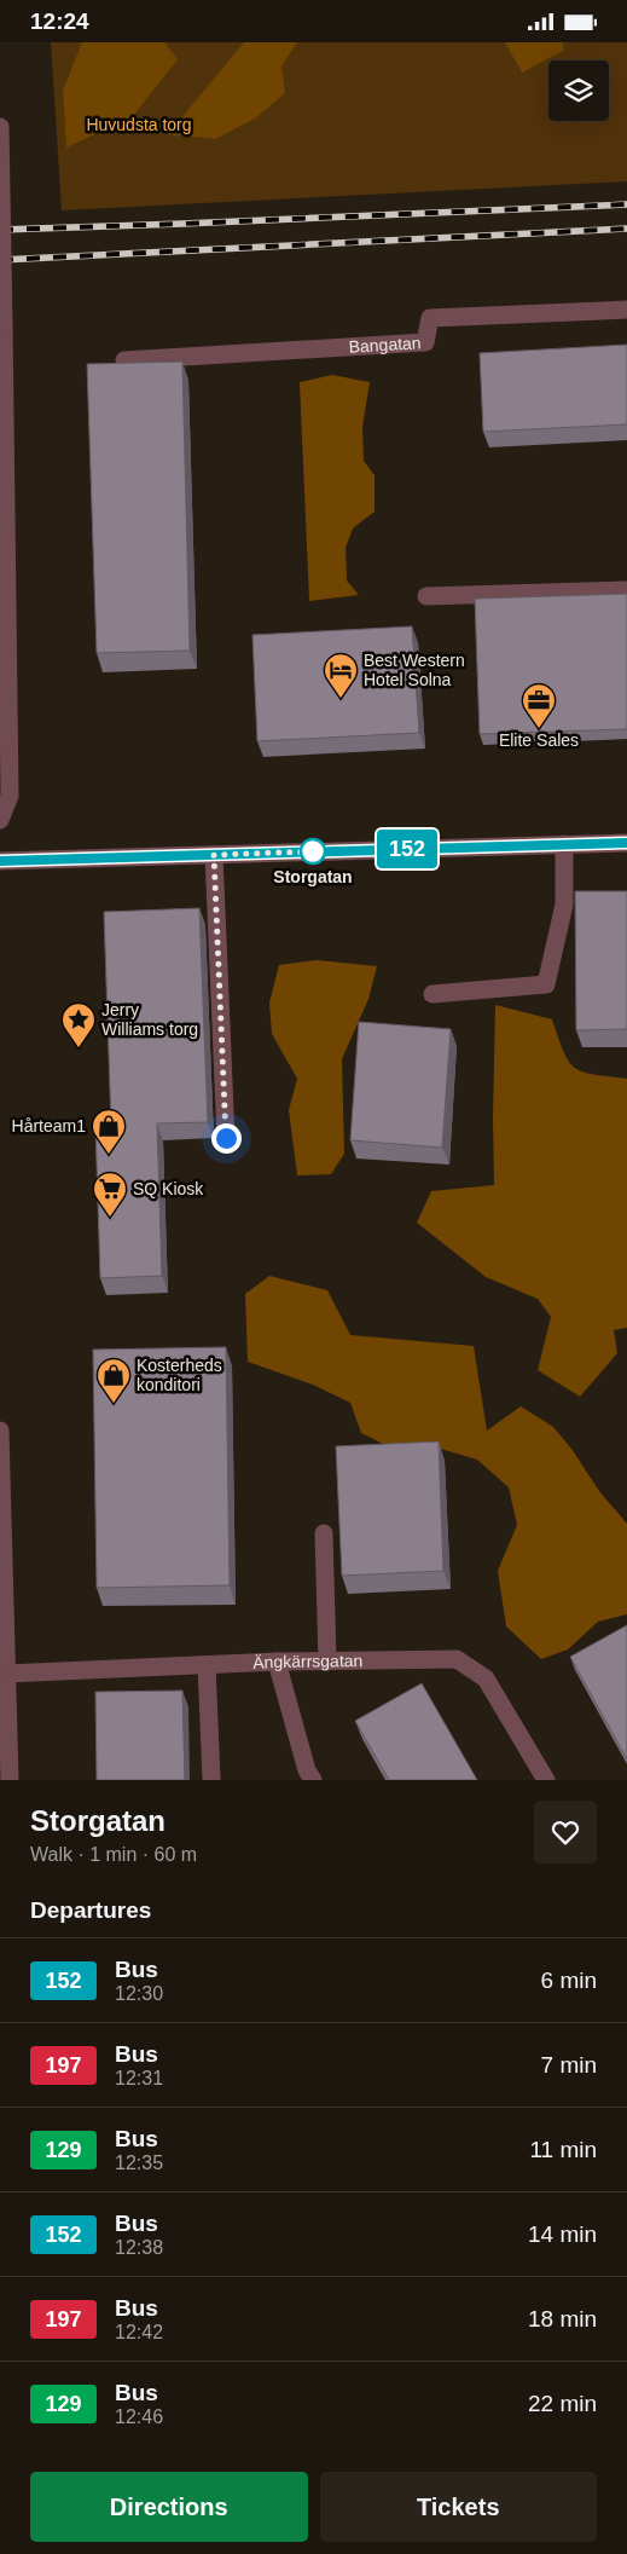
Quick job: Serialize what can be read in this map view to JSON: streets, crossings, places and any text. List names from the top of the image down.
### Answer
{
  "streets": {
    "street": ["Bangatan", "Ängkärrsgatan"]
  },
  "parks": ["Huvudsta torg"],
  "places": {
    "hotel": ["Best Western Hotel Solna"],
    "office": ["Elite Sales"],
    "other": ["Storgatan"],
    "place": ["Jerry Williams torg"],
    "shop": ["Hårteam1", "Kosterheds konditori"],
    "supermarket": ["SQ Kiosk"]
  },
  "lines": ["bus line 152"],
  "page": {
    "status": "12:24",
    "on_map": "152",
    "heading": [
      ["Storgatan", "Walk · 1 min · 60 m"],
      "Departures"
    ],
    "list": [
      {
        "mark": "152",
        "name": "Bus",
        "note": "12:30",
        "value": "6 min"
      },
      {
        "mark": "197",
        "name": "Bus",
        "note": "12:31",
        "value": "7 min"
      },
      {
        "mark": "129",
        "name": "Bus",
        "note": "12:35",
        "value": "11 min"
      },
      {
        "mark": "152",
        "name": "Bus",
        "note": "12:38",
        "value": "14 min"
      },
      {
        "mark": "197",
        "name": "Bus",
        "note": "12:42",
        "value": "18 min"
      },
      {
        "mark": "129",
        "name": "Bus",
        "note": "12:46",
        "value": "22 min"
      }
    ],
    "buttons": ["Directions", "Tickets"]
  }
}
